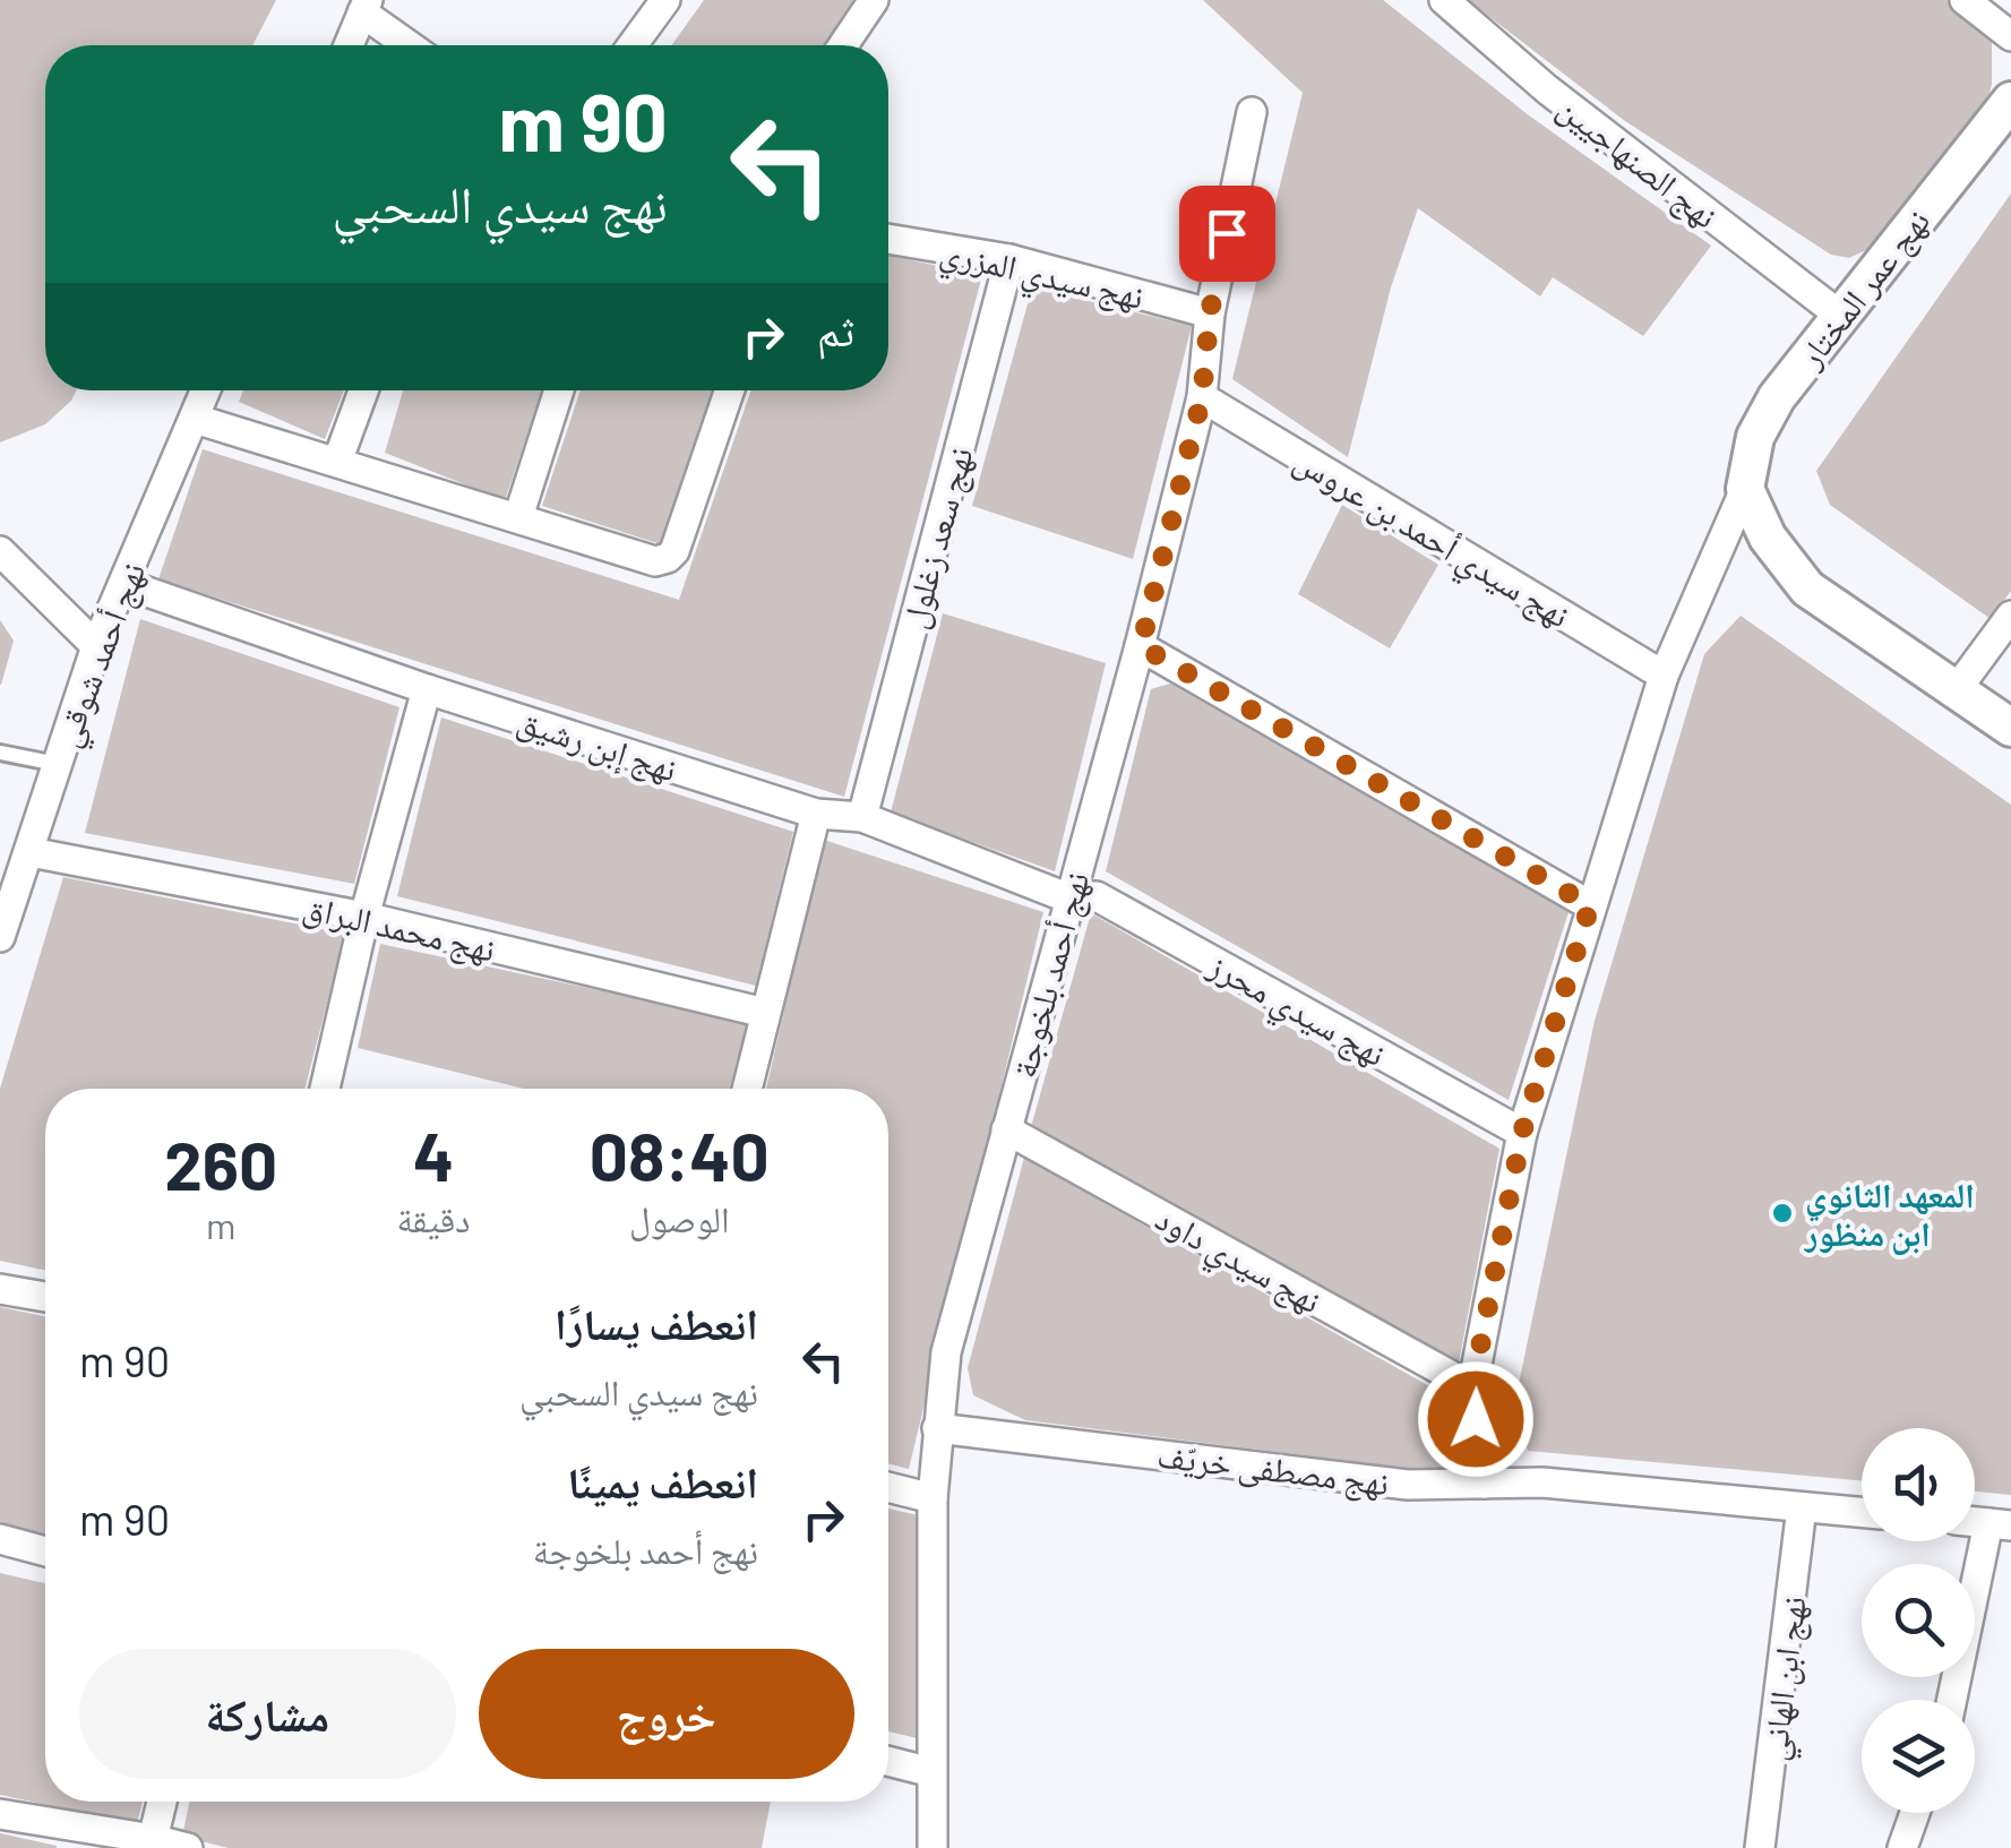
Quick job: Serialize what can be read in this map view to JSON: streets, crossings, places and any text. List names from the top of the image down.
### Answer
{
  "streets": {
    "street": [
      "نهج الصنهاجيين",
      "نهج سيدي المزري",
      "نهج عمر المختار",
      "نهج سيدي أحمد بن عروس",
      "نهج سعد زغلول",
      "نهج أحمد شوقي",
      "نهج إبن رشيق",
      "نهج محمد البراق",
      "نهج أحمد بلخوجة",
      "نهج سيدي محرز",
      "نهج سيدي داود",
      "نهج مصطفى خريّف",
      "نهج ابن الهاني"
    ]
  },
  "crossings": [
    ["نهج الصنهاجيين", "نهج عمر المختار"],
    ["نهج سيدي المزري", "نهج سعد زغلول"],
    ["نهج سيدي المزري", "نهج أحمد بلخوجة"],
    ["نهج سيدي أحمد بن عروس", "نهج أحمد بلخوجة"],
    ["نهج سعد زغلول", "نهج إبن رشيق"],
    ["نهج أحمد شوقي", "نهج إبن رشيق"],
    ["نهج أحمد شوقي", "نهج محمد البراق"],
    ["نهج إبن رشيق", "نهج أحمد بلخوجة"],
    ["نهج إبن رشيق", "نهج سيدي محرز"],
    ["نهج أحمد بلخوجة", "نهج سيدي محرز"],
    ["نهج أحمد بلخوجة", "نهج سيدي داود"],
    ["نهج أحمد بلخوجة", "نهج مصطفى خريّف"],
    ["نهج مصطفى خريّف", "نهج ابن الهاني"]
  ],
  "places": ["المعهد الثانوي ابن منظور"],
  "page": {
    "turn": ["90 m", "نهج سيدي السحبي"],
    "then": "ثم",
    "eta": [
      "08:40",
      "الوصول",
      "4",
      "دقيقة",
      "260",
      "m"
    ],
    "list": [
      {
        "name": "انعطف يسارًا",
        "note": "نهج سيدي السحبي",
        "value": "90 m"
      },
      {
        "name": "انعطف يمينًا",
        "note": "نهج أحمد بلخوجة",
        "value": "90 m"
      }
    ],
    "buttons": ["خروج", "مشاركة"]
  }
}
